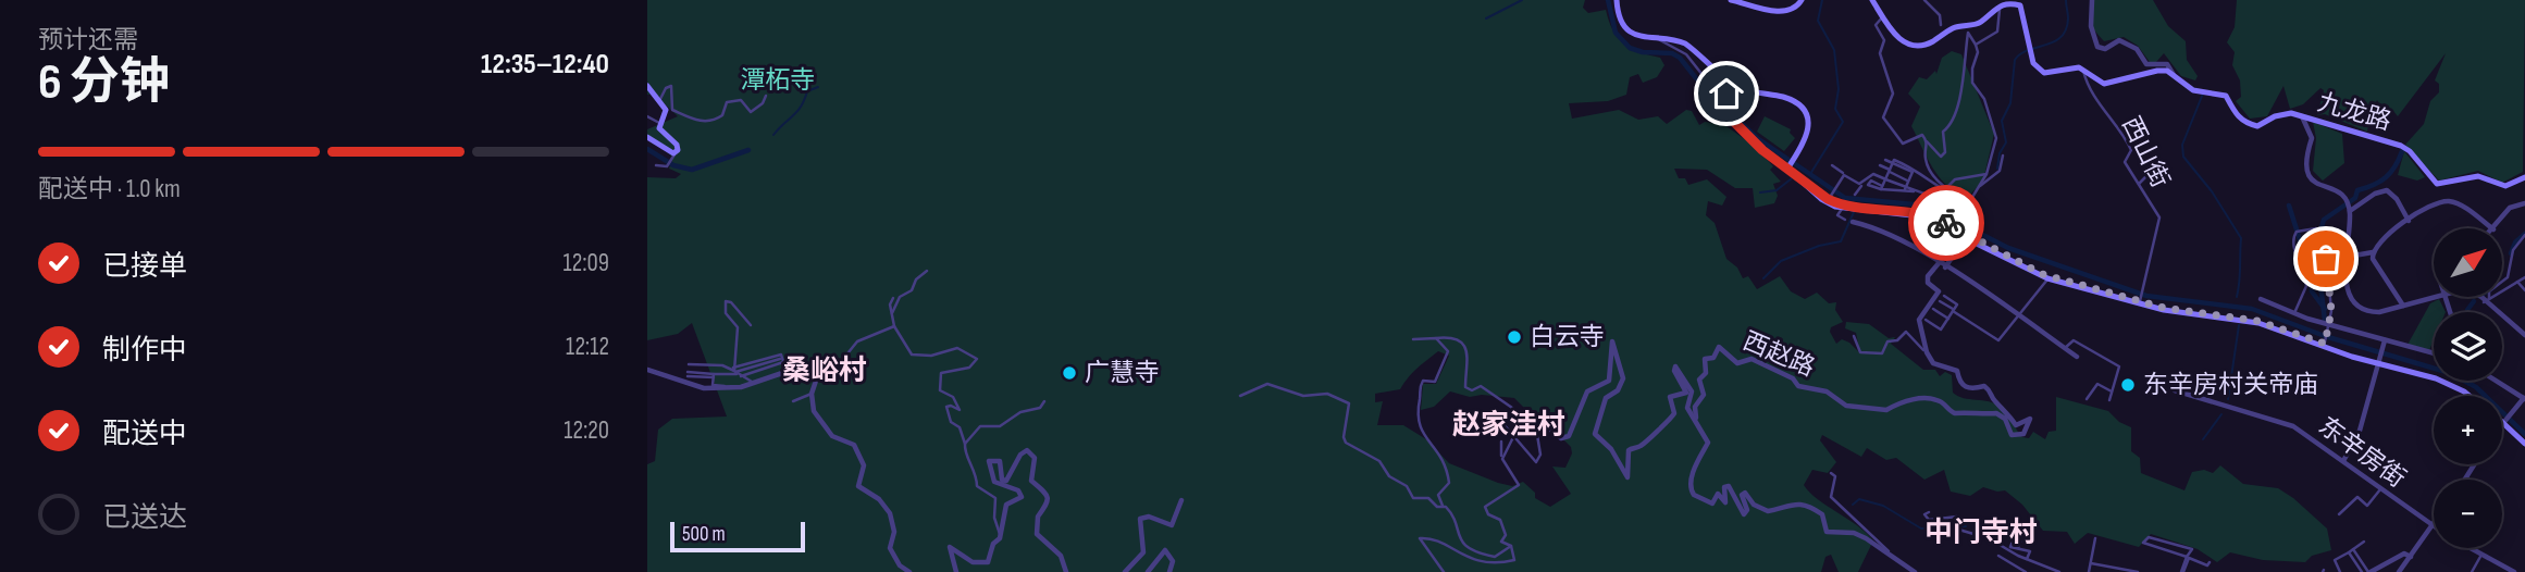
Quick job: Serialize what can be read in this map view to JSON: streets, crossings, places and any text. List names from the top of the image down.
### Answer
{
  "streets": {
    "main road": ["九龙路"],
    "street": ["西山街", "西赵路", "东辛房街"]
  },
  "crossings": [
    ["九龙路", "西山街"]
  ],
  "districts": ["桑峪村", "赵家洼村", "中门寺村"],
  "parks": ["潭柘寺"],
  "places": ["白云寺", "广慧寺", "东辛房村关帝庙"],
  "scale_bar": "500 m",
  "north": "top right",
  "page": {
    "heading": ["6 分钟", "预计还需", "12:35–12:40"],
    "bar": "配送中 · 1.0 km",
    "list": [
      ["已接单", "12:09"],
      ["制作中", "12:12"],
      ["配送中", "12:20"],
      "已送达"
    ],
    "map_buttons": ["+", "−"],
    "scale": "500 m"
  }
}
